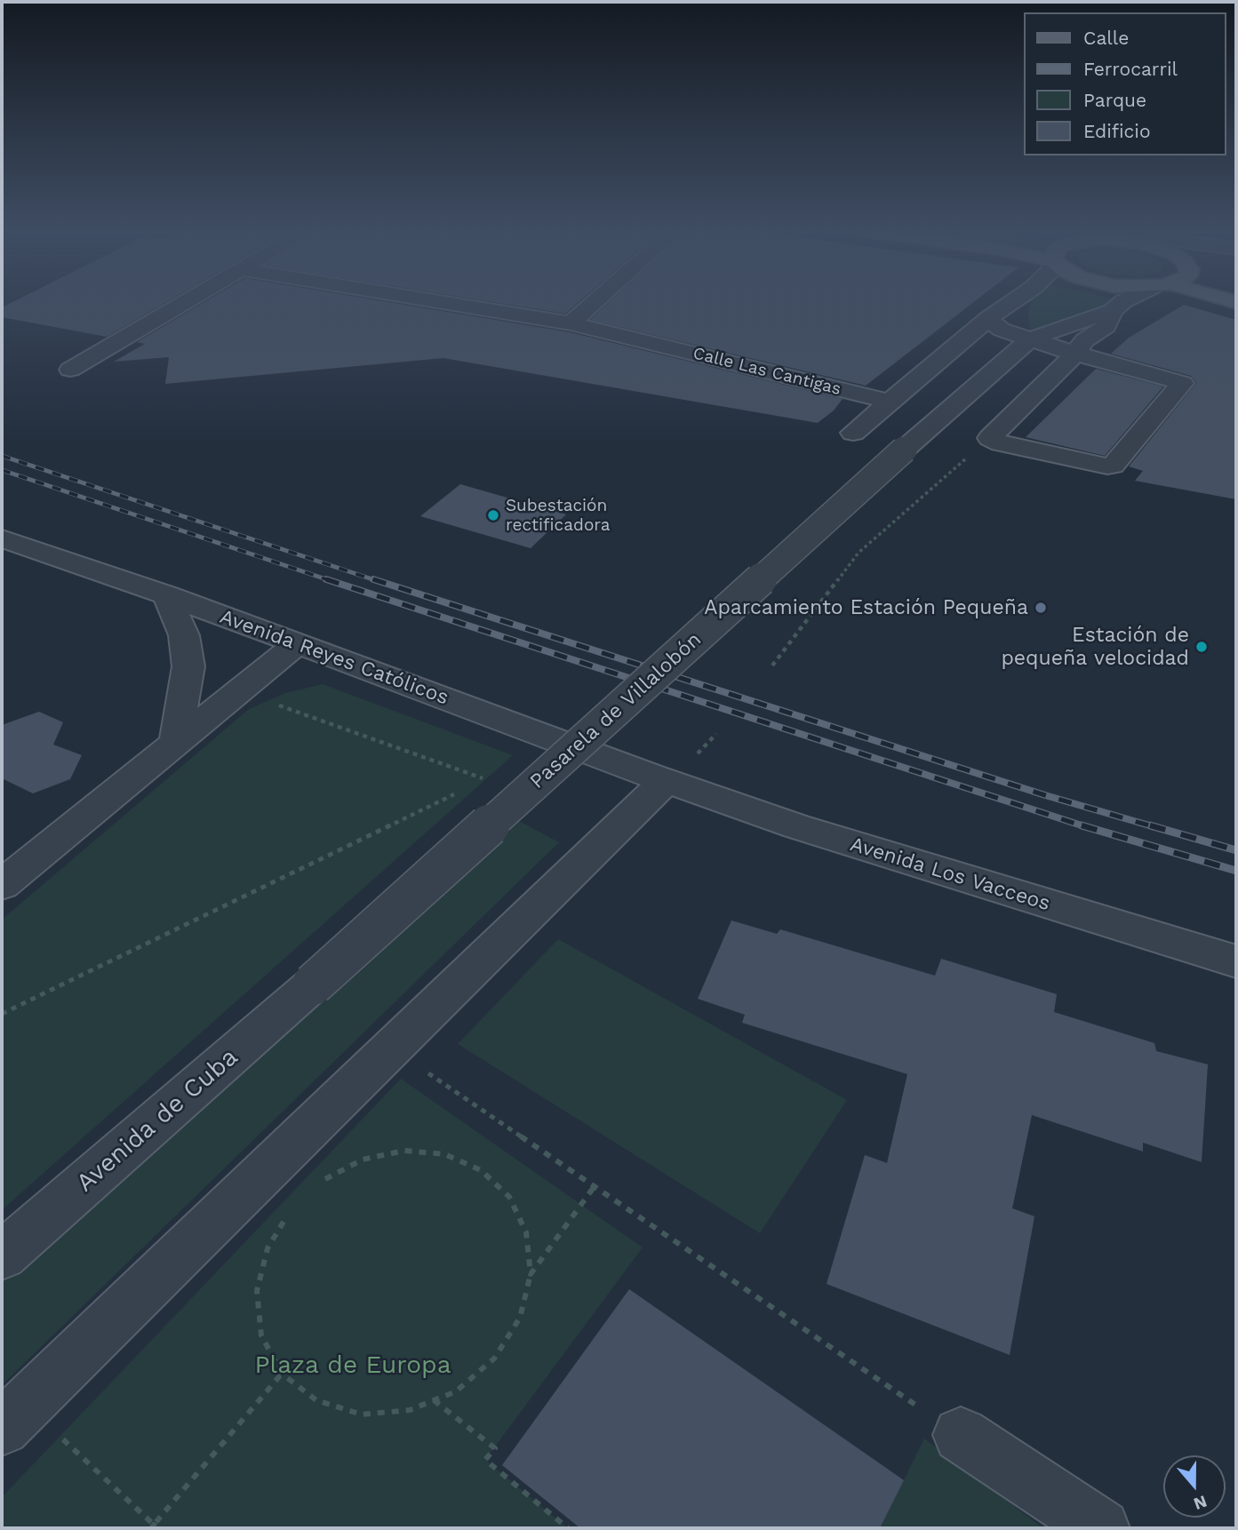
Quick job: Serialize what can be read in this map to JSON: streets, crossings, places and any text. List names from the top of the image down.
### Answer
{
  "streets": {
    "street": [
      "Calle Las Cantigas",
      "Avenida Reyes Católicos",
      "Pasarela de Villalobón",
      "Avenida Los Vacceos",
      "Avenida de Cuba"
    ]
  },
  "crossings": [
    ["Avenida Reyes Católicos", "Avenida Los Vacceos"],
    ["Pasarela de Villalobón", "Avenida de Cuba"]
  ],
  "parks": ["Plaza de Europa"],
  "places": ["Subestación rectificadora", "Aparcamiento Estación Pequeña", "Estación de pequeña velocidad"],
  "legend": [
    "Calle",
    "Ferrocarril",
    "Parque",
    "Edificio"
  ],
  "north": "bottom"
}
